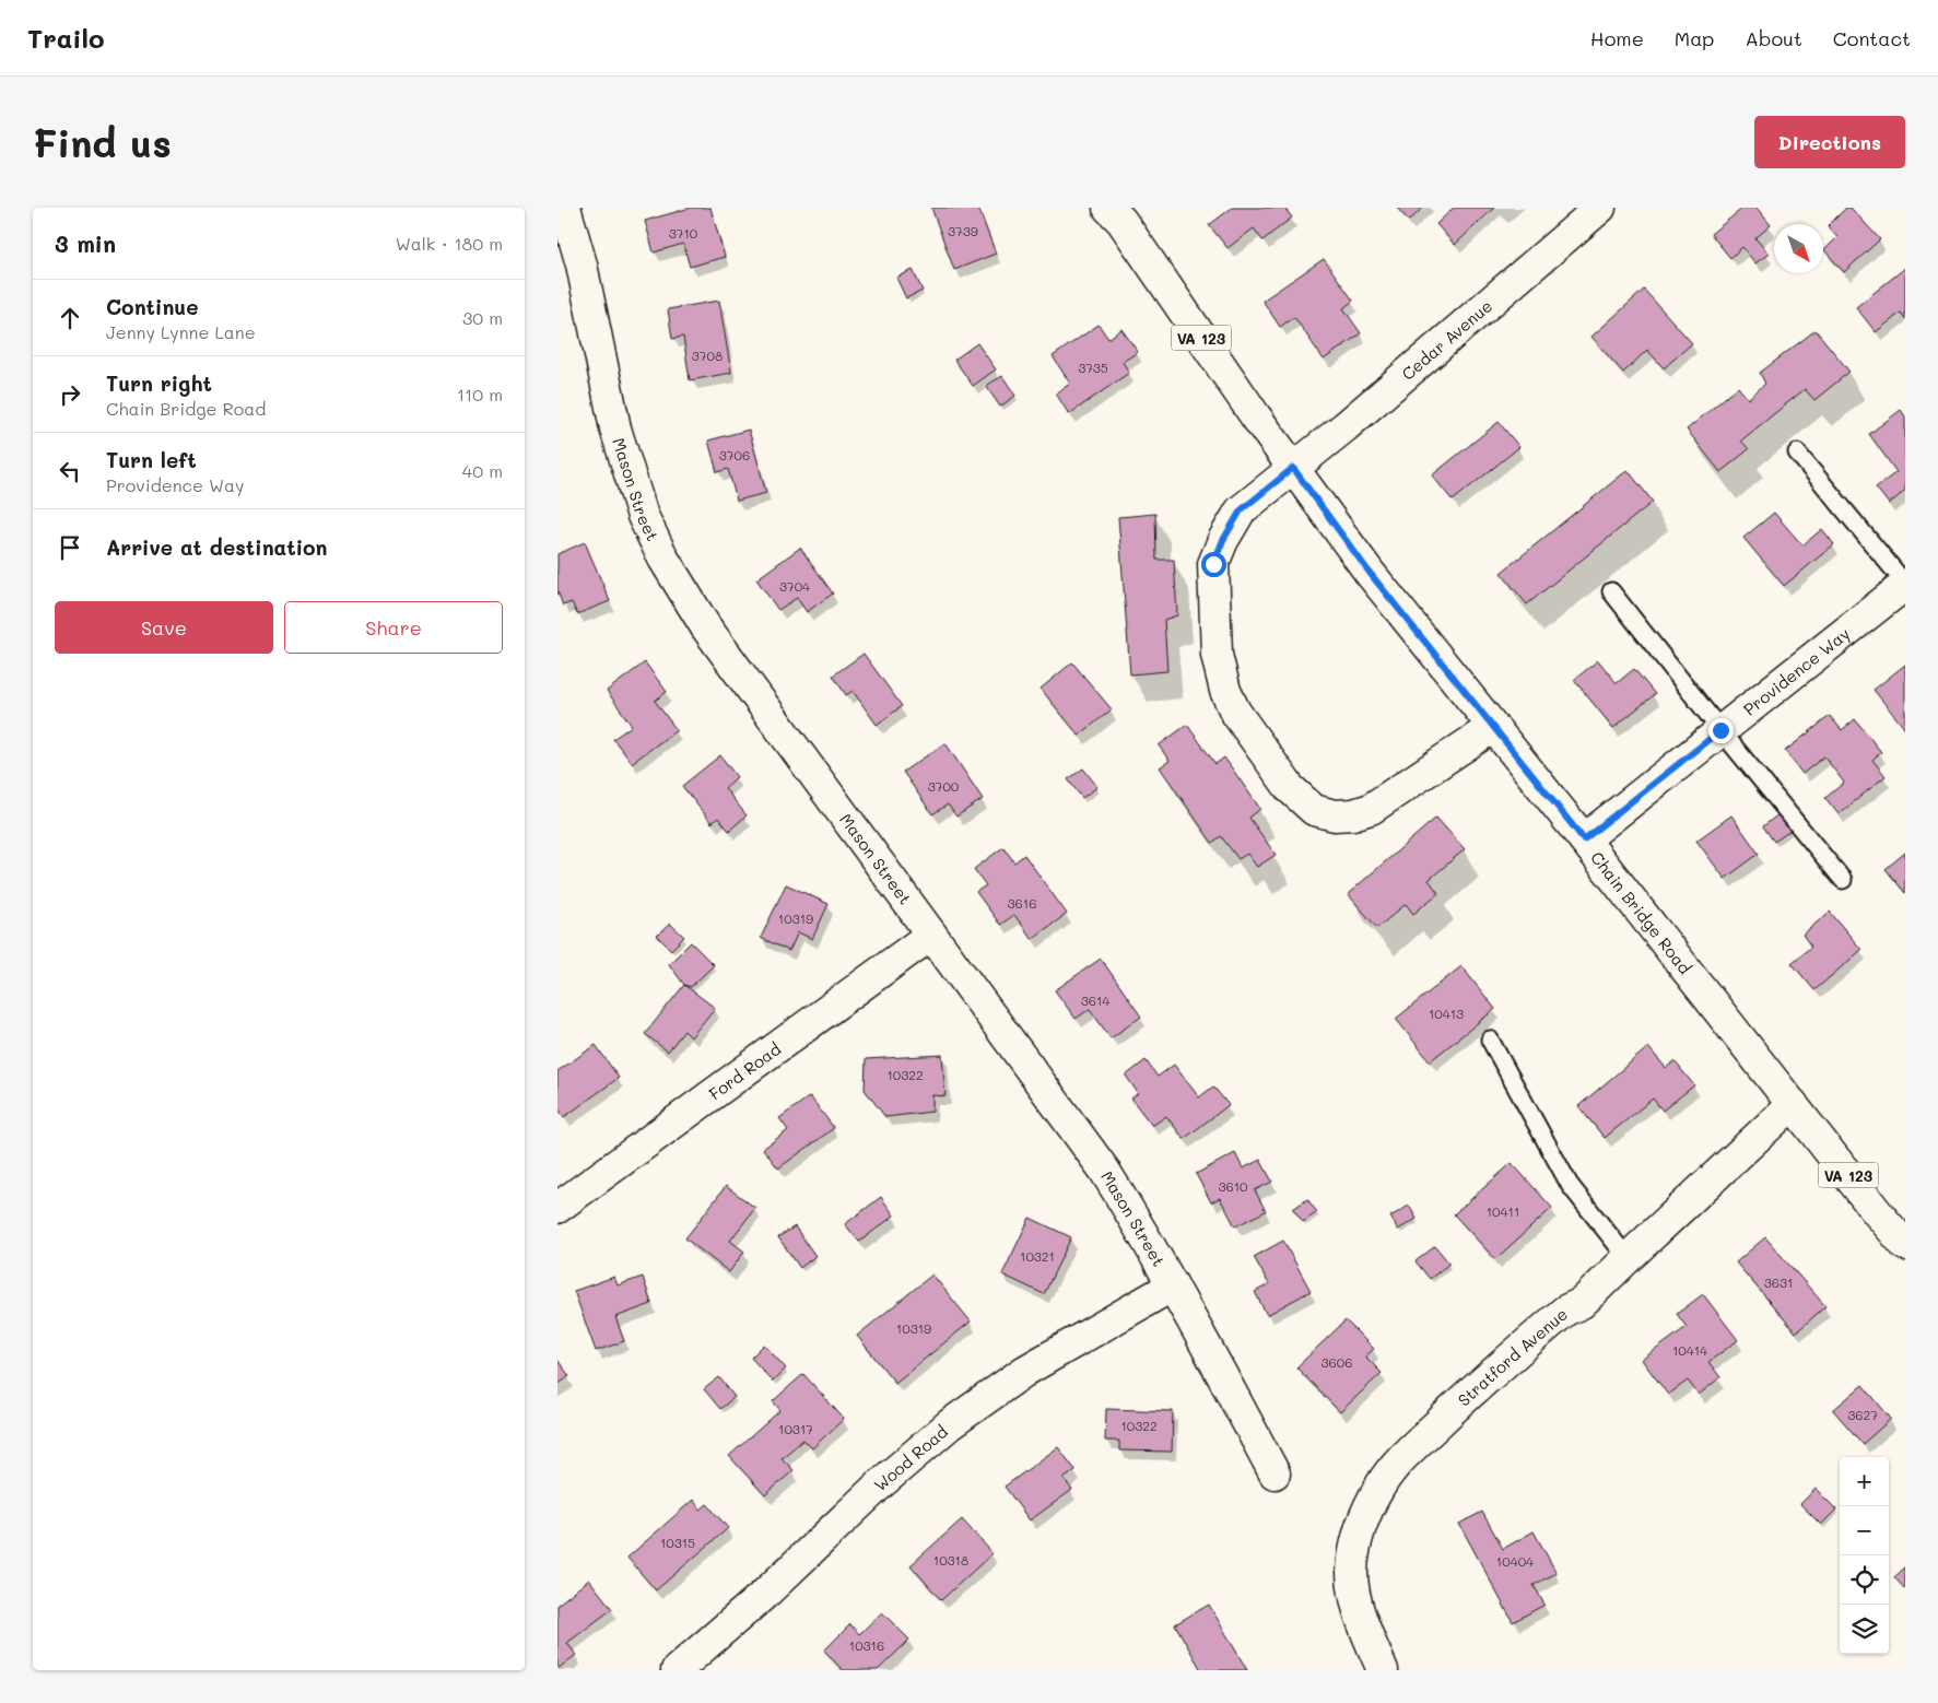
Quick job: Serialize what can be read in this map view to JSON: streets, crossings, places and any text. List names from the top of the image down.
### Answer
{
  "streets": {
    "street": [
      "VA 123",
      "Cedar Avenue",
      "Mason Street",
      "Providence Way",
      "Chain Bridge Road",
      "Ford Road",
      "Stratford Avenue",
      "Wood Road"
    ]
  },
  "crossings": [
    ["Cedar Avenue", "Chain Bridge Road"],
    ["Mason Street", "Ford Road"],
    ["Mason Street", "Wood Road"],
    ["Providence Way", "Chain Bridge Road"],
    ["Chain Bridge Road", "Stratford Avenue"]
  ],
  "house_numbers": [
    "3739",
    "3710",
    "3708",
    "3735",
    "3706",
    "3704",
    "3700",
    "3616",
    "10319",
    "3614",
    "10413",
    "10322",
    "3610",
    "10411",
    "10321",
    "3631",
    "10319",
    "10414",
    "3606",
    "3627",
    "10322",
    "10317",
    "10315",
    "10318",
    "10404",
    "10316"
  ],
  "north": "bottom right",
  "page": {
    "header": "Trailo",
    "nav": [
      "Home",
      "Map",
      "About",
      "Contact"
    ],
    "buttons": [
      "Directions",
      ["Save", "Share"]
    ],
    "title": "Find us",
    "heading": ["3 min", "Walk · 180 m"],
    "list": [
      ["Continue", "Jenny Lynne Lane", "30 m"],
      ["Turn right", "Chain Bridge Road", "110 m"],
      ["Turn left", "Providence Way", "40 m"],
      "Arrive at destination"
    ],
    "map_buttons": ["+", "−"]
  }
}
